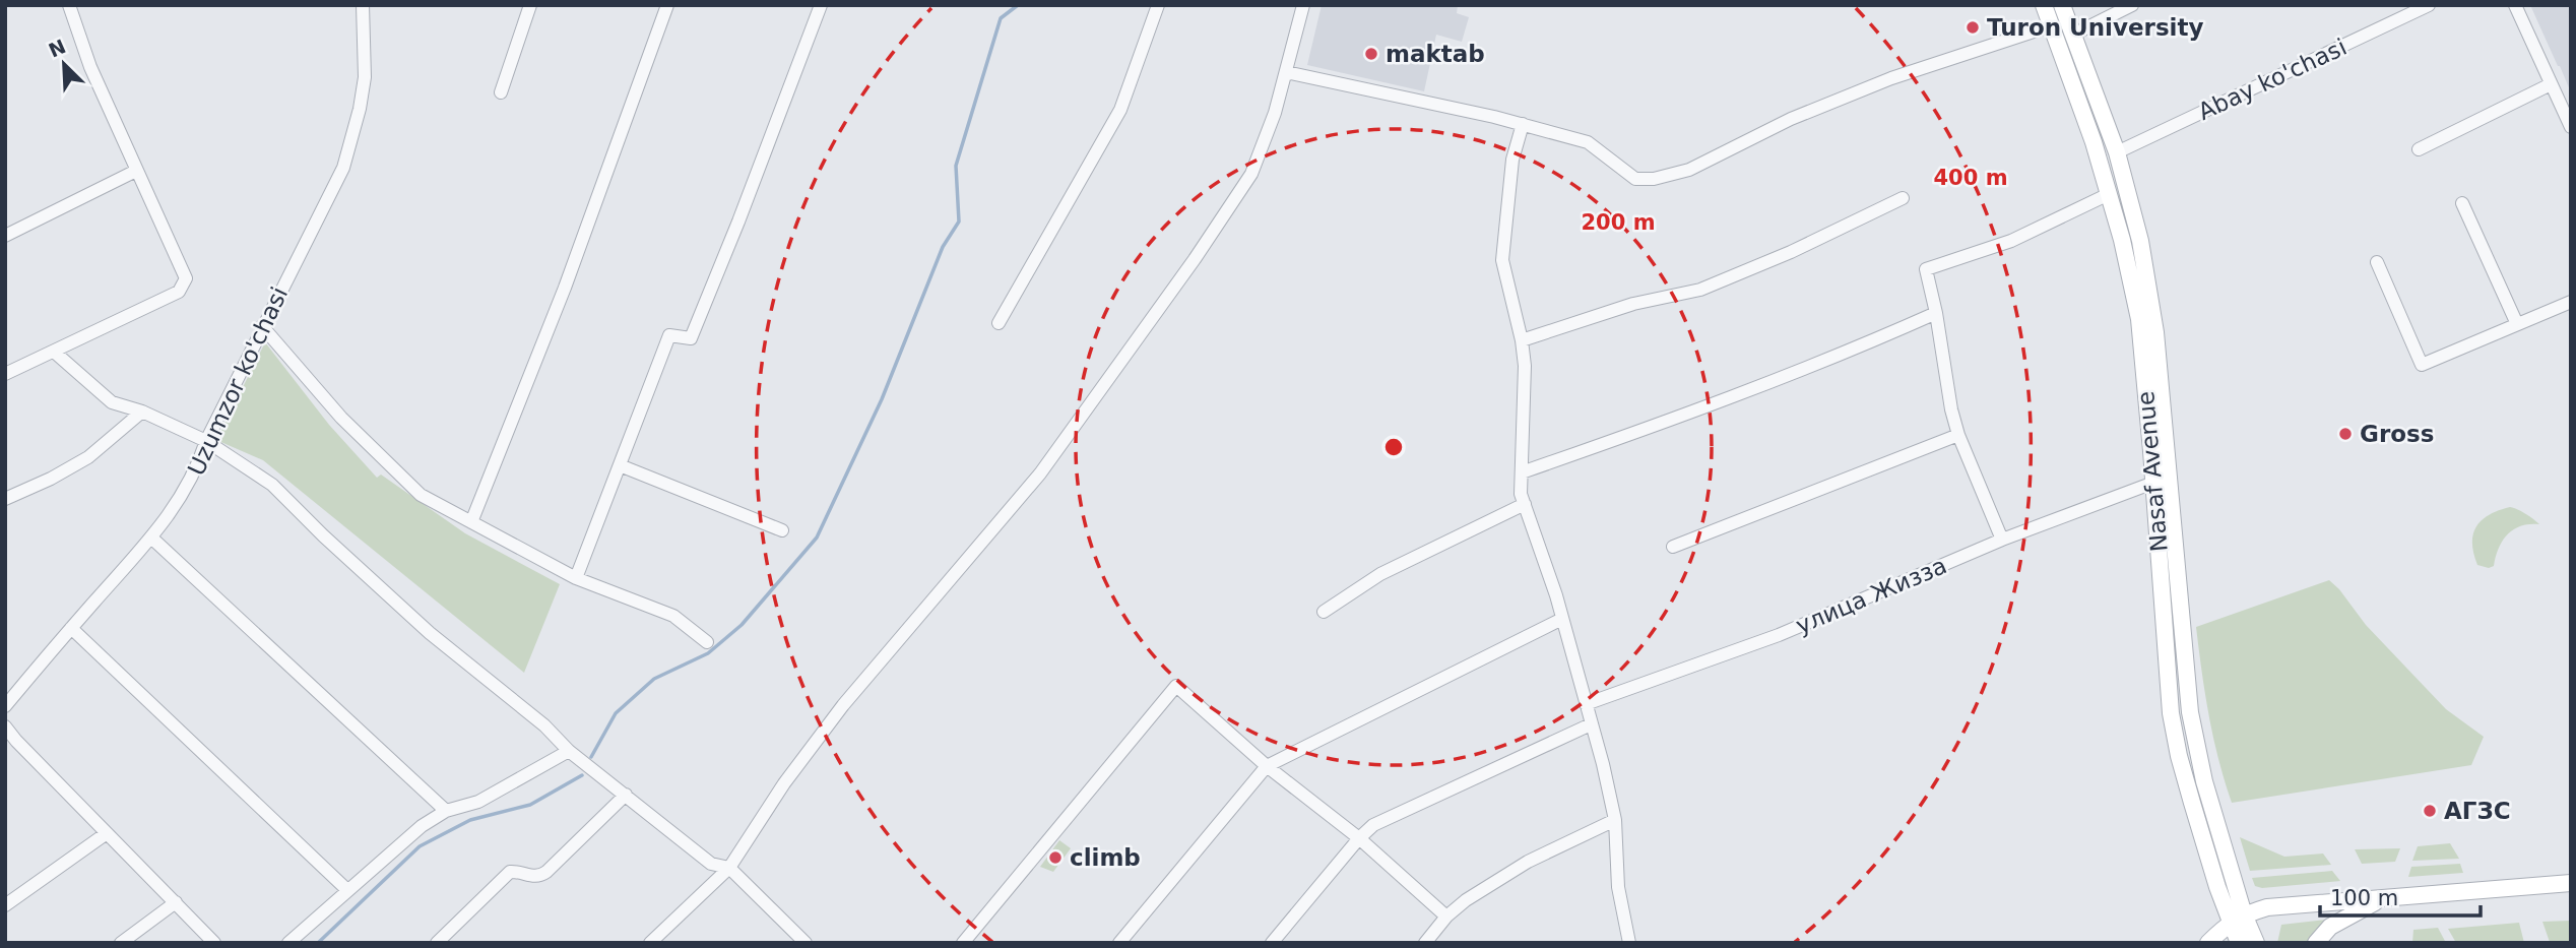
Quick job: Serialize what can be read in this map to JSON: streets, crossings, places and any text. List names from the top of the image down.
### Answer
{
  "streets": {
    "main road": ["Nasaf Avenue"],
    "street": ["Abay ko'chasi", "Uzumzor ko'chasi", "улица Жизза"]
  },
  "crossings": [
    ["Abay ko'chasi", "Nasaf Avenue"],
    ["Nasaf Avenue", "улица Жизза"]
  ],
  "places": [
    "Turon University",
    "maktab",
    "Gross",
    "АГЗС",
    "climb"
  ],
  "scale_bar": "100 m",
  "north": "top left",
  "rings": ["400 m", "200 m"]
}
